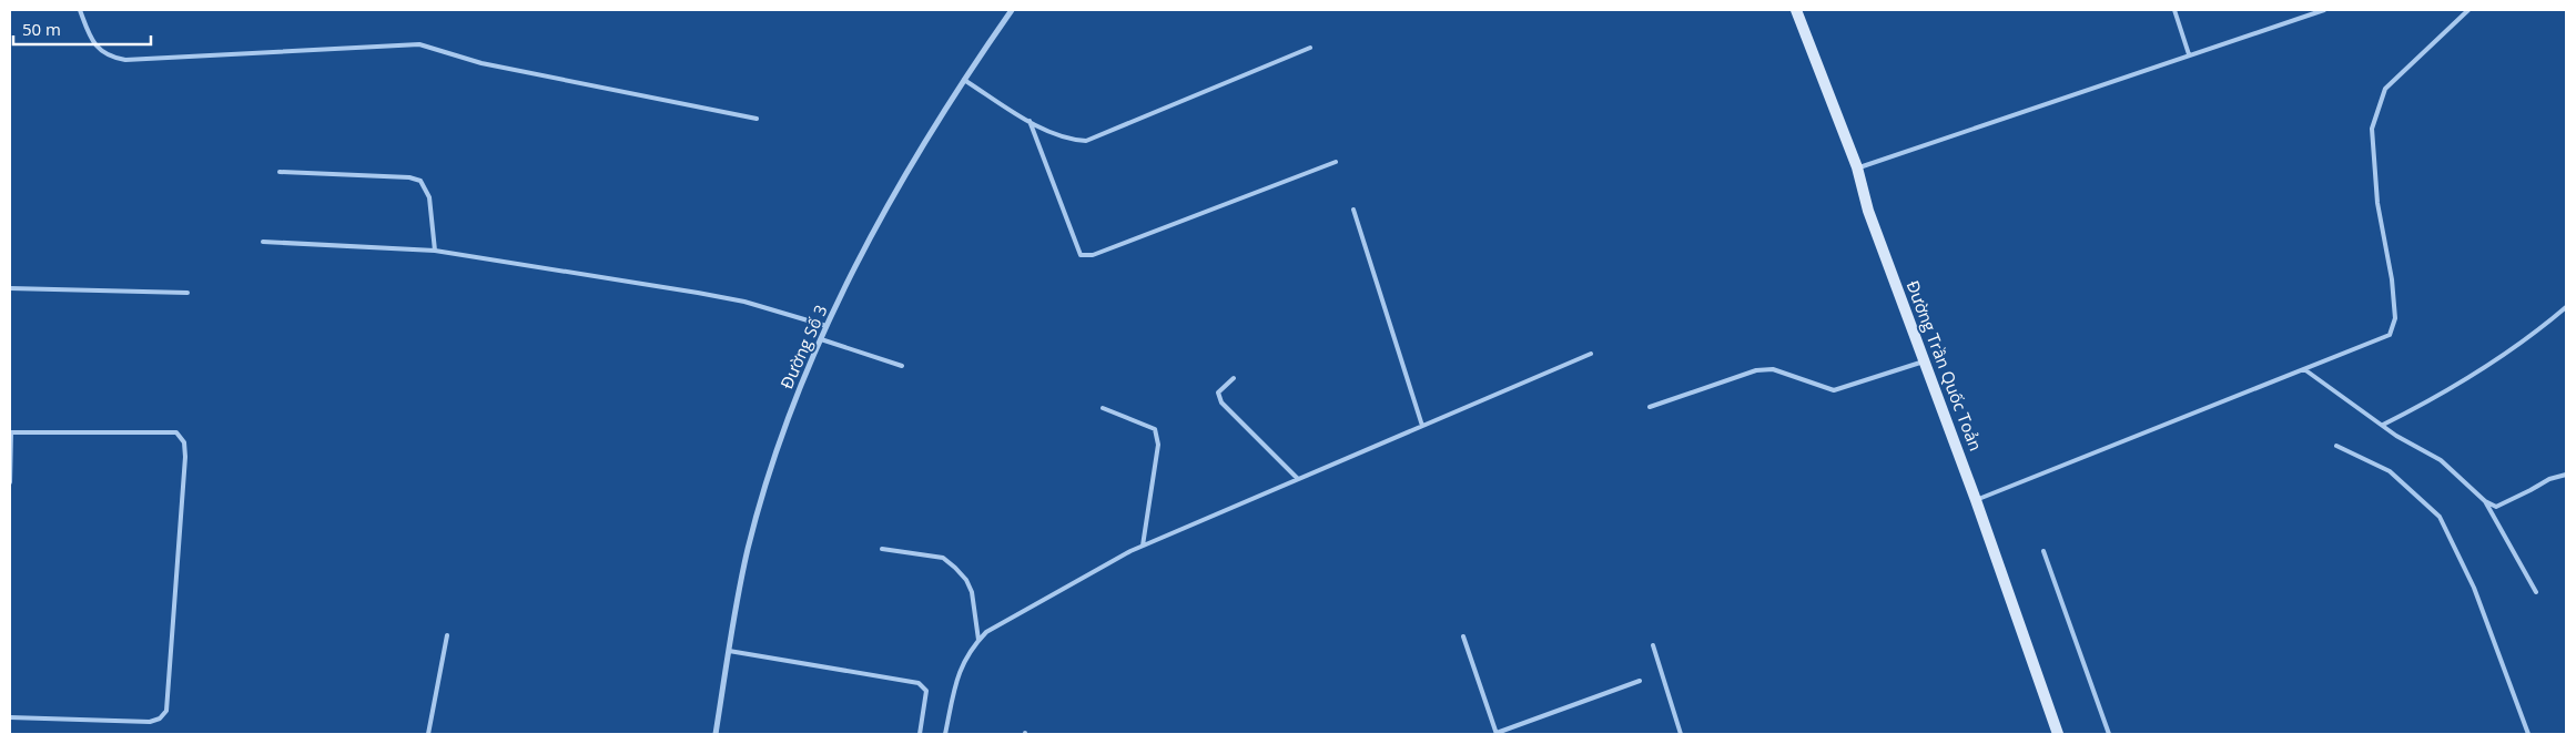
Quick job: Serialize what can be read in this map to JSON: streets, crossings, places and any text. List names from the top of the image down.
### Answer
{
  "streets": {
    "main road": ["Đường Trần Quốc Toản"],
    "street": ["Đường Số 3"]
  },
  "scale_bar": "50 m"
}
